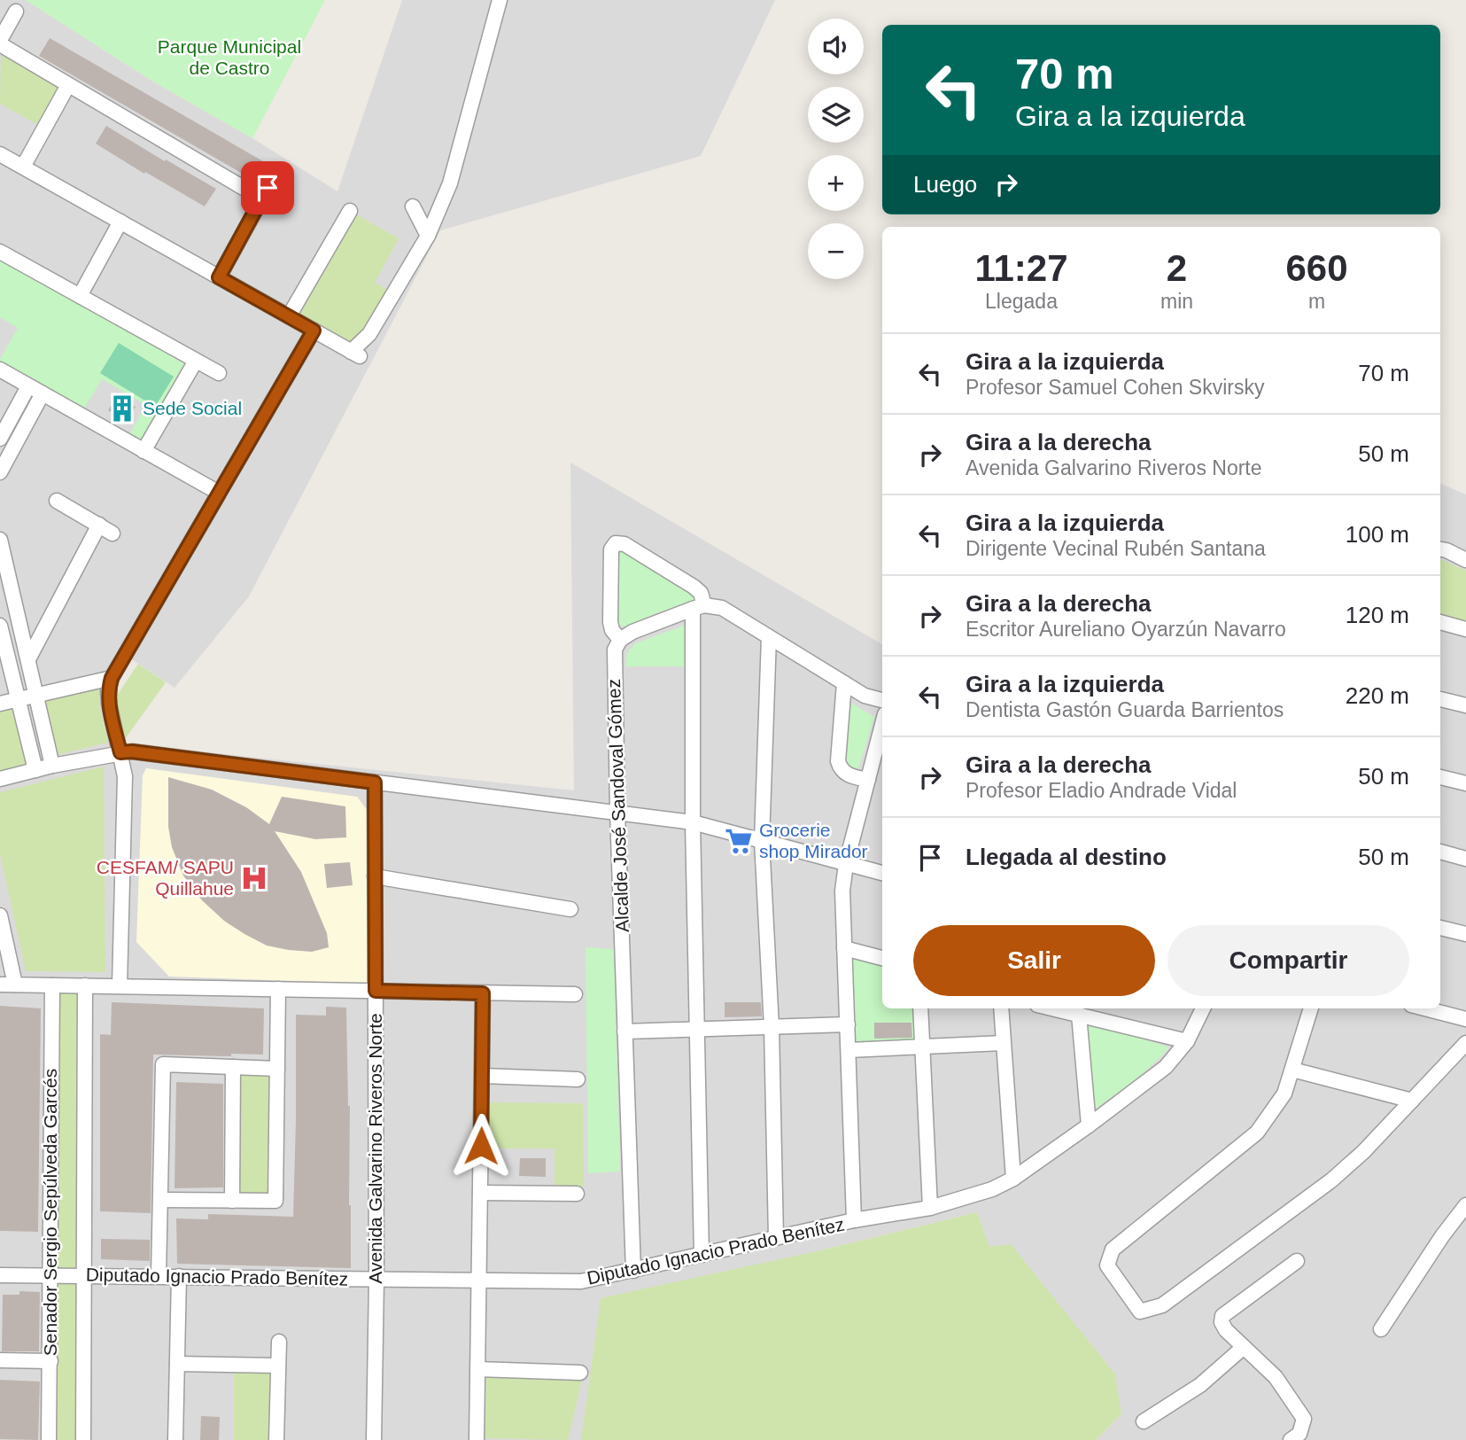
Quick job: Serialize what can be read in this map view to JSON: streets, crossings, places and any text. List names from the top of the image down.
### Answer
{
  "streets": {
    "street": [
      "Alcalde José Sandoval Gómez",
      "Avenida Galvarino Riveros Norte",
      "Senador Sergio Sepúlveda Garcés",
      "Diputado Ignacio Prado Benítez"
    ]
  },
  "crossings": [
    ["Alcalde José Sandoval Gómez", "Diputado Ignacio Prado Benítez"],
    ["Avenida Galvarino Riveros Norte", "Diputado Ignacio Prado Benítez"],
    ["Senador Sergio Sepúlveda Garcés", "Diputado Ignacio Prado Benítez"]
  ],
  "parks": ["Parque Municipal de Castro"],
  "places": {
    "building": ["Sede Social"],
    "supermarket": ["Grocerie shop Mirador"],
    "hospital": ["CESFAM/ SAPU Quillahue"]
  },
  "page": {
    "map_buttons": ["+", "−"],
    "turn": ["70 m", "Gira a la izquierda"],
    "then": "Luego",
    "eta": [
      "11:27",
      "Llegada",
      "2",
      "min",
      "660",
      "m"
    ],
    "list": [
      {
        "name": "Gira a la izquierda",
        "note": "Profesor Samuel Cohen Skvirsky",
        "value": "70 m"
      },
      {
        "name": "Gira a la derecha",
        "note": "Avenida Galvarino Riveros Norte",
        "value": "50 m"
      },
      {
        "name": "Gira a la izquierda",
        "note": "Dirigente Vecinal Rubén Santana",
        "value": "100 m"
      },
      {
        "name": "Gira a la derecha",
        "note": "Escritor Aureliano Oyarzún Navarro",
        "value": "120 m"
      },
      {
        "name": "Gira a la izquierda",
        "note": "Dentista Gastón Guarda Barrientos",
        "value": "220 m"
      },
      {
        "name": "Gira a la derecha",
        "note": "Profesor Eladio Andrade Vidal",
        "value": "50 m"
      },
      {
        "name": "Llegada al destino",
        "value": "50 m"
      }
    ],
    "buttons": ["Salir", "Compartir"]
  }
}
